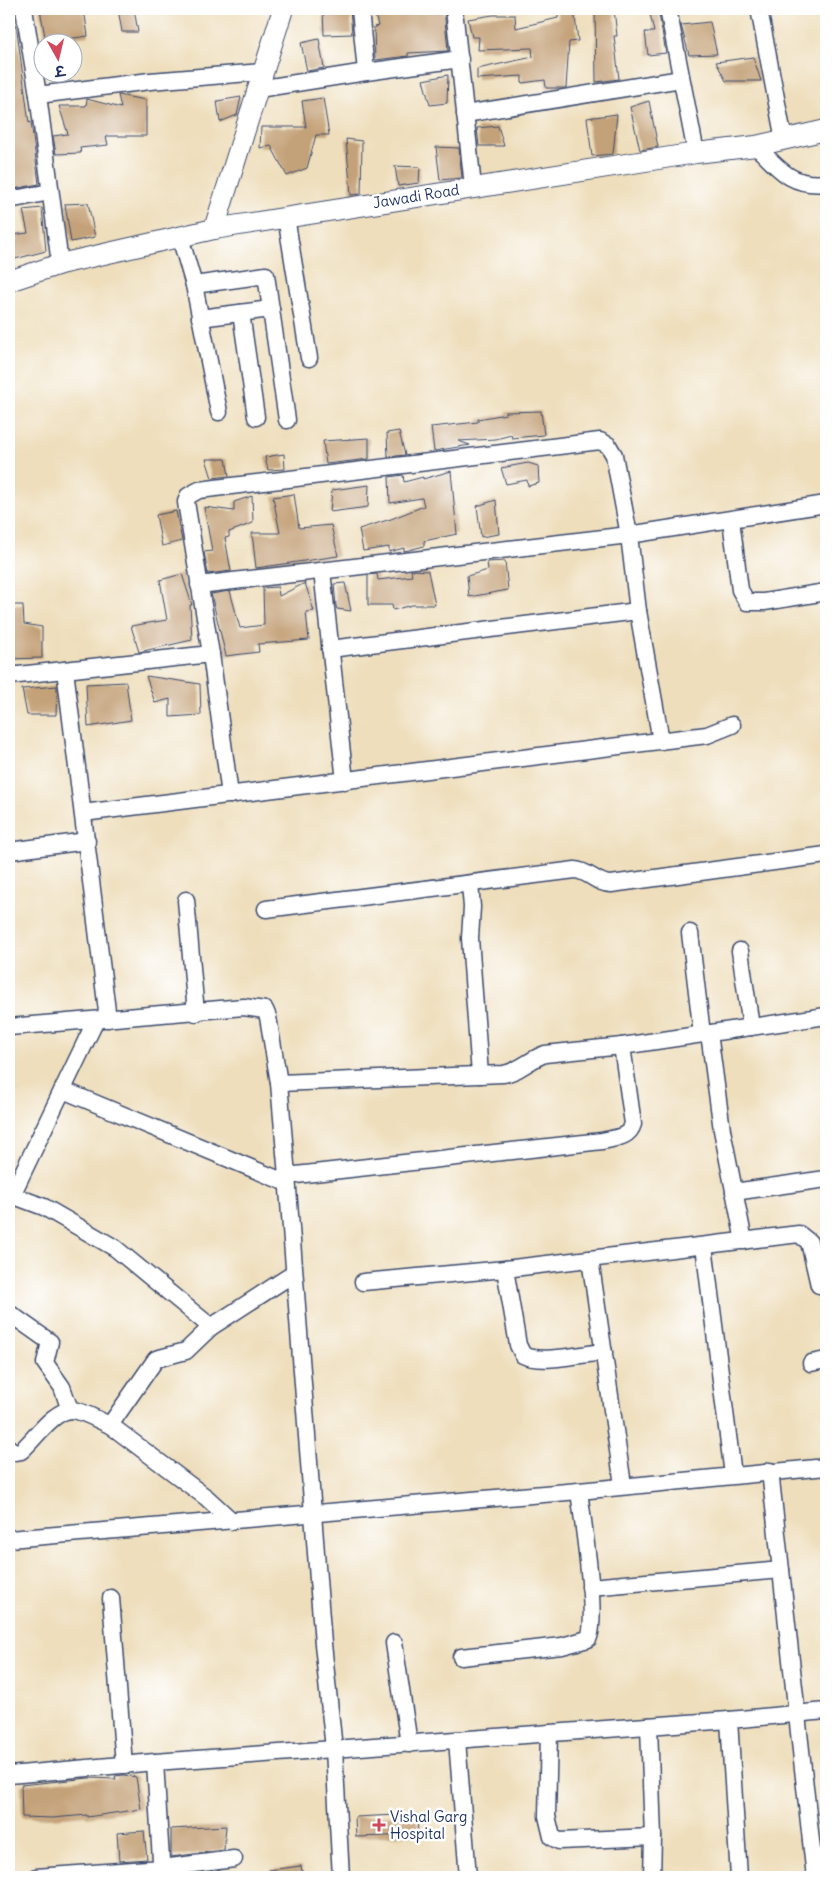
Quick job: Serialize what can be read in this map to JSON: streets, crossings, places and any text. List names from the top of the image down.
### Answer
{
  "streets": {
    "street": ["Jawadi Road"]
  },
  "places": {
    "health": ["Vishal Garg Hospital"]
  },
  "north": "bottom"
}
